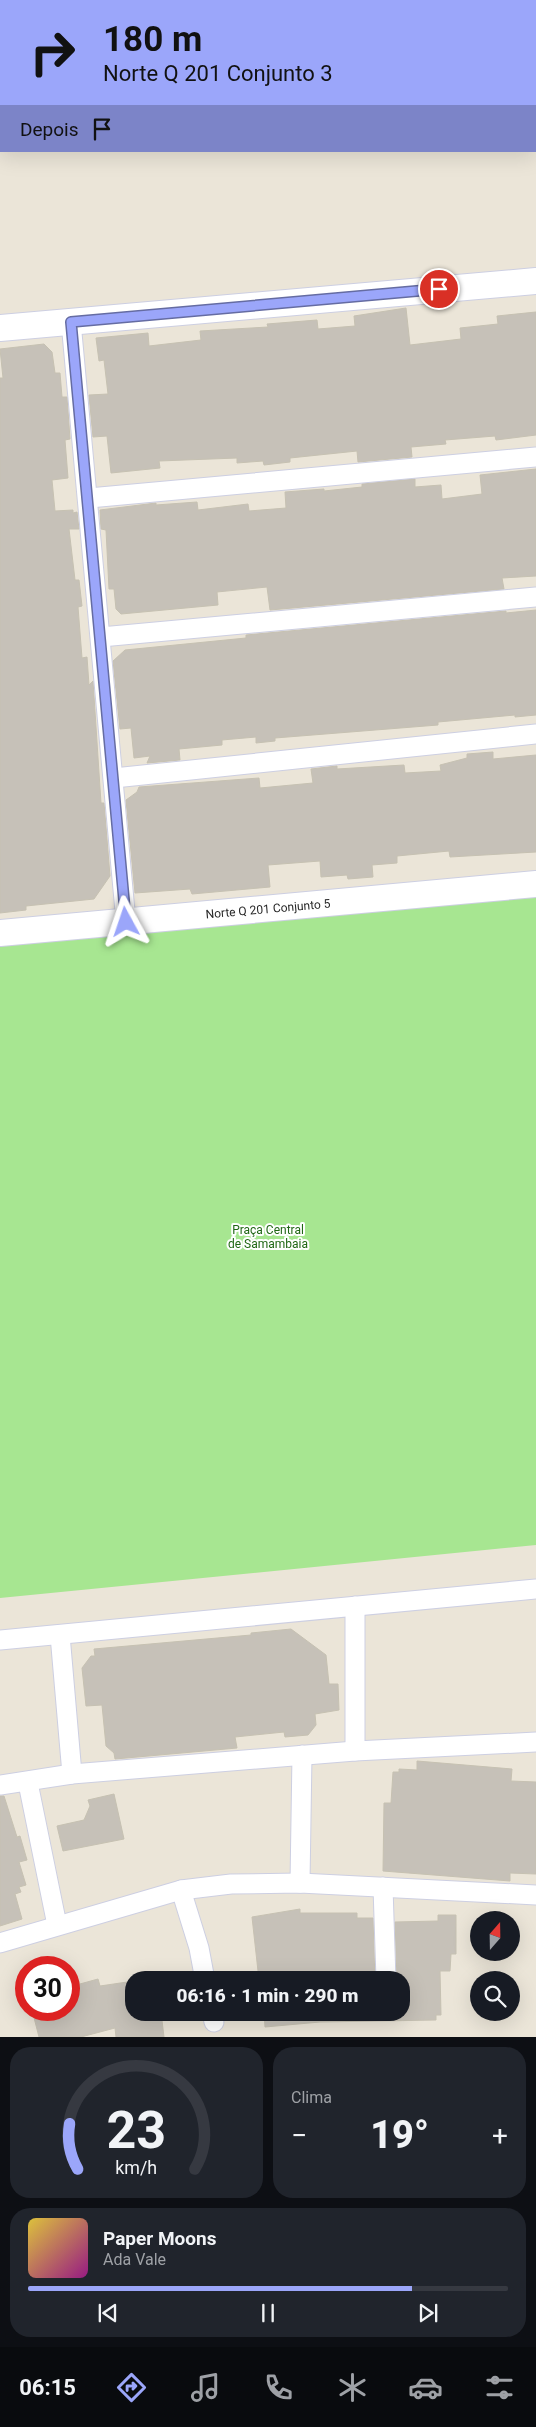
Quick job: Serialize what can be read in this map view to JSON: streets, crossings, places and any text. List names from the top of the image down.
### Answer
{
  "streets": {
    "street": ["Norte Q 201 Conjunto 5"]
  },
  "parks": ["Praça Central de Samambaia"],
  "north": "top",
  "page": {
    "turn": ["180 m", "Norte Q 201 Conjunto 3"],
    "then": "Depois",
    "limit": "30",
    "trip": "06:16 · 1 min · 290 m",
    "tile": "Clima",
    "heat": ["−", "19°", "+"],
    "song": ["Paper Moons", "Ada Vale"],
    "tabs": "06:15",
    "gauge": ["23", "km/h"]
  }
}
